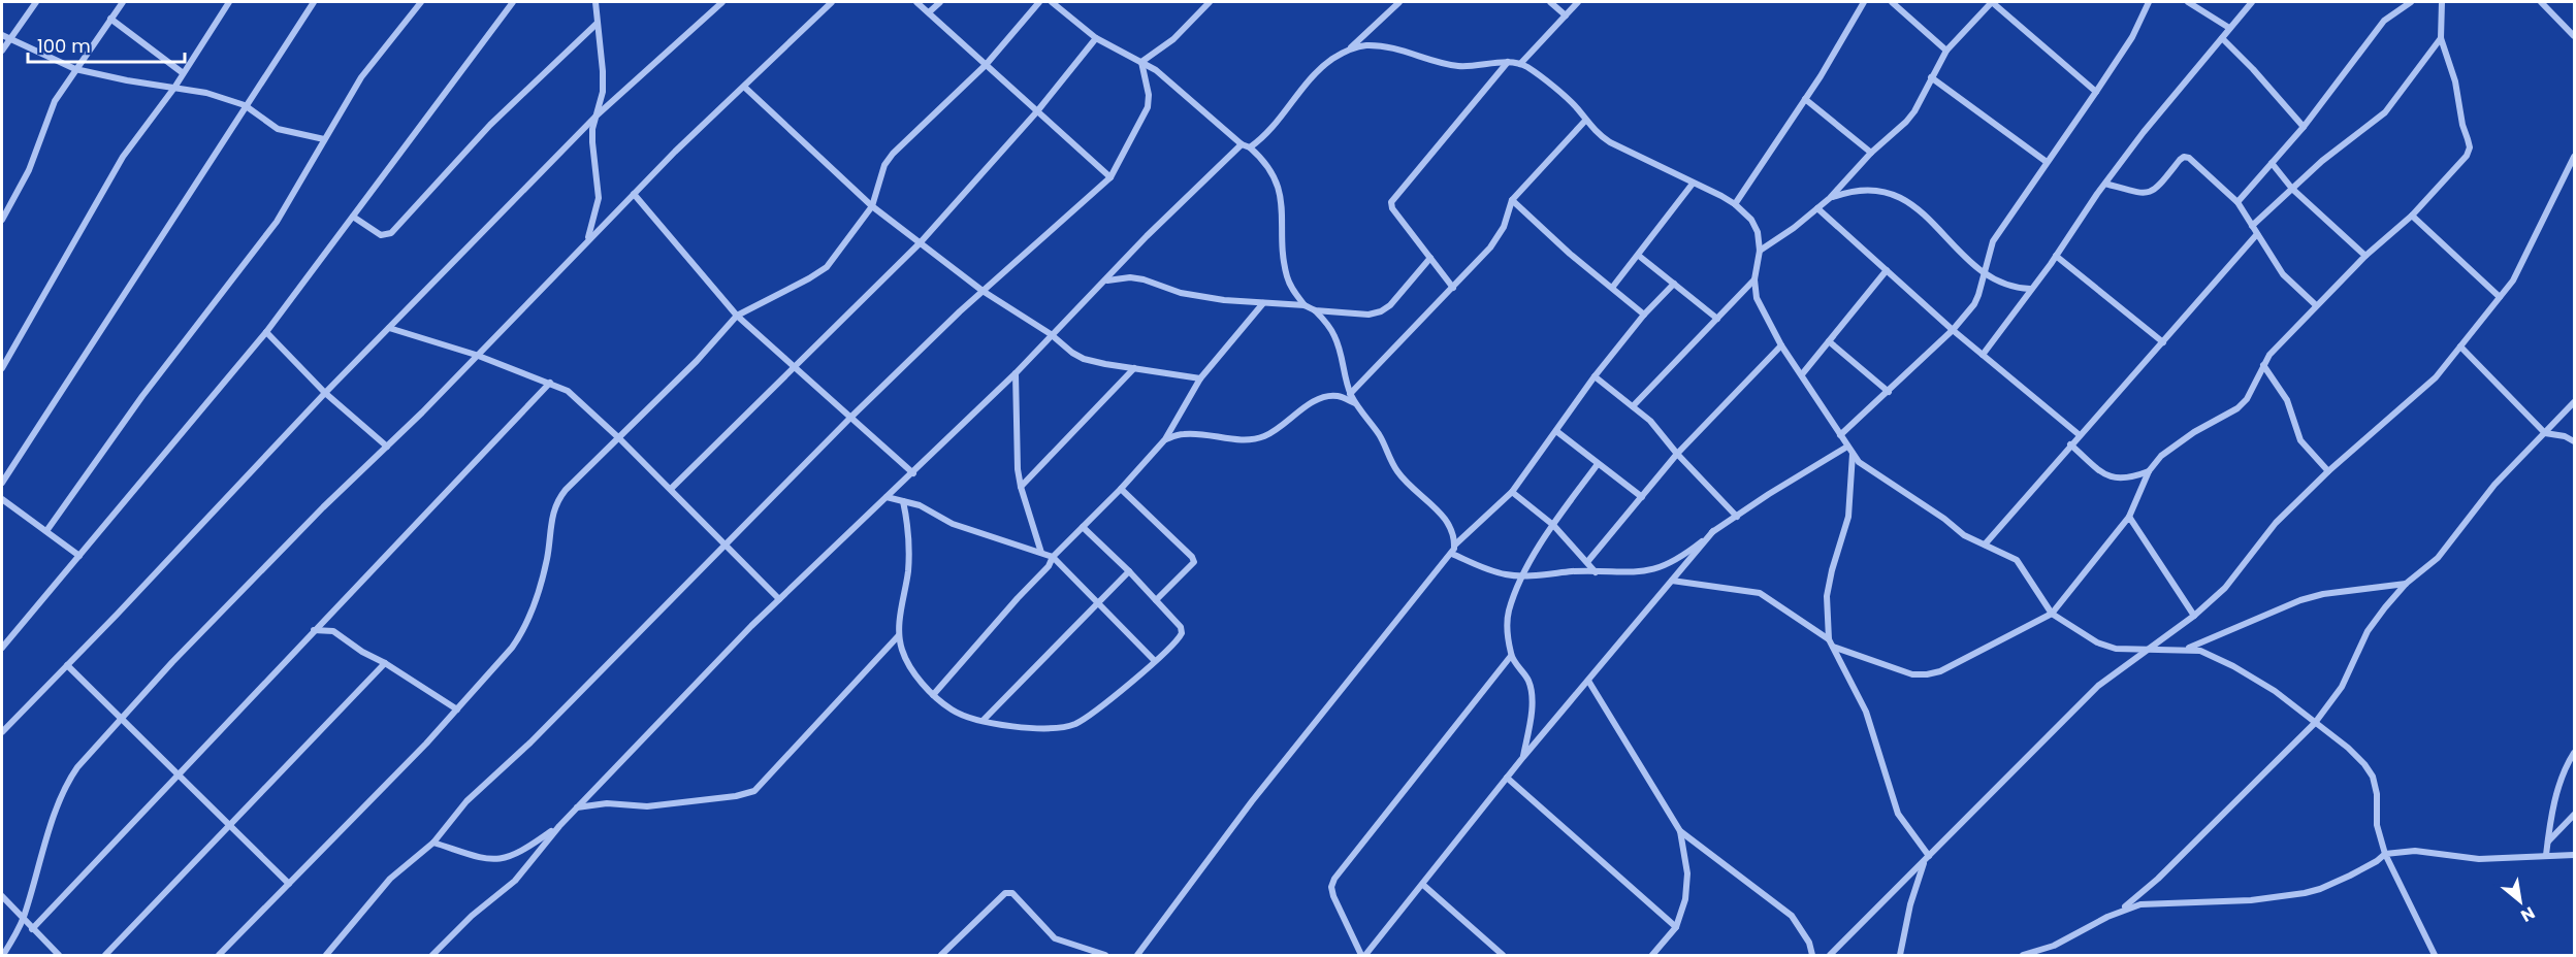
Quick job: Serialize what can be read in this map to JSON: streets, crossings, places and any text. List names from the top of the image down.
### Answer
{
  "scale_bar": "100 m",
  "north": "bottom right"
}
